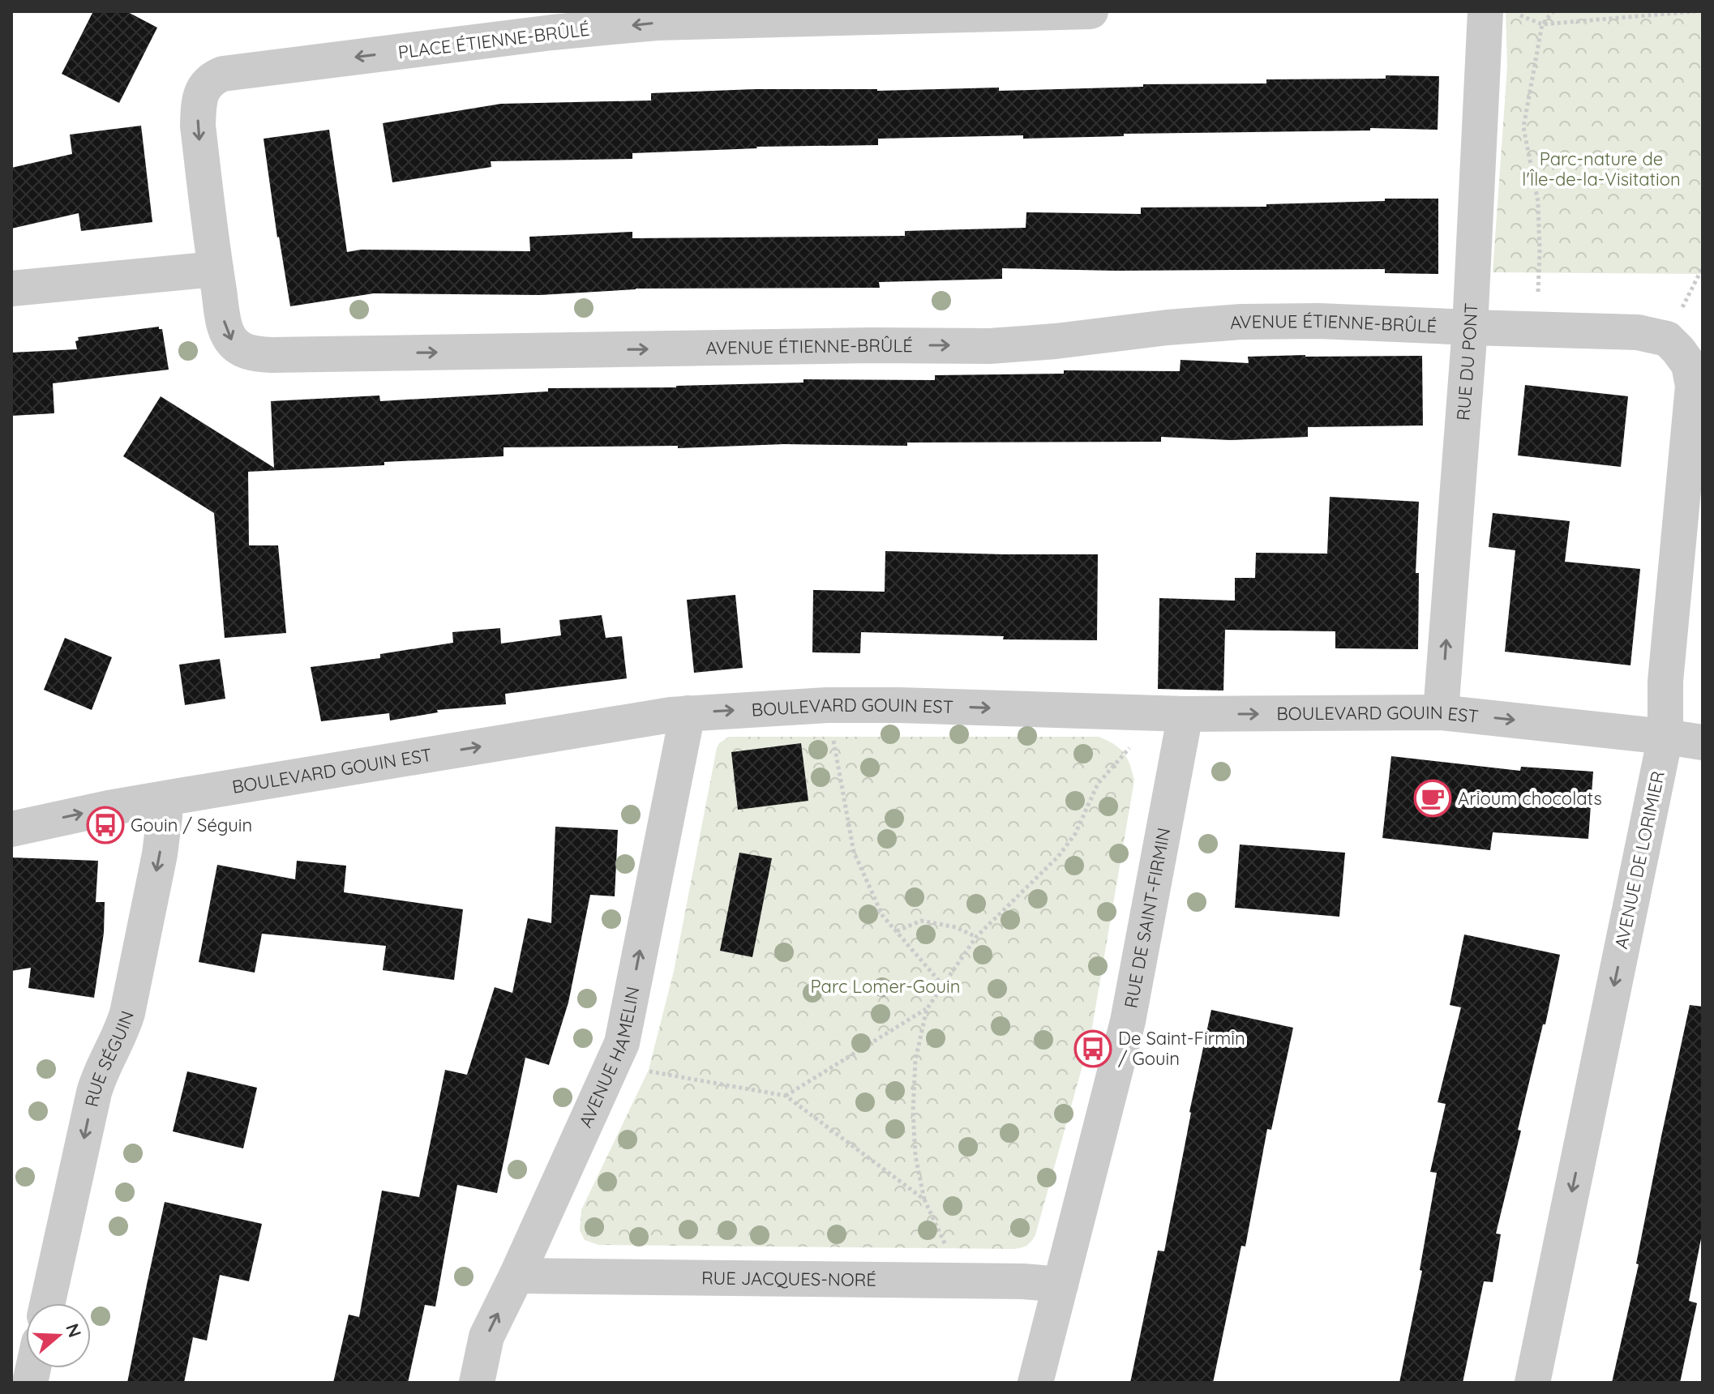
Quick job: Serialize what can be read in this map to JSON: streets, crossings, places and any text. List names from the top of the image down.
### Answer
{
  "streets": {
    "street": [
      "PLACE ÉTIENNE-BRÛLÉ",
      "AVENUE ÉTIENNE-BRÛLÉ",
      "RUE DU PONT",
      "BOULEVARD GOUIN EST",
      "AVENUE DE LORIMIER",
      "RUE DE SAINT-FIRMIN",
      "AVENUE HAMELIN",
      "RUE SÉGUIN",
      "RUE JACQUES-NORÉ"
    ]
  },
  "crossings": [
    ["PLACE ÉTIENNE-BRÛLÉ", "AVENUE ÉTIENNE-BRÛLÉ"],
    ["AVENUE ÉTIENNE-BRÛLÉ", "RUE DU PONT"],
    ["AVENUE ÉTIENNE-BRÛLÉ", "AVENUE DE LORIMIER"],
    ["RUE DU PONT", "BOULEVARD GOUIN EST"],
    ["BOULEVARD GOUIN EST", "AVENUE DE LORIMIER"],
    ["BOULEVARD GOUIN EST", "RUE DE SAINT-FIRMIN"],
    ["BOULEVARD GOUIN EST", "AVENUE HAMELIN"],
    ["BOULEVARD GOUIN EST", "RUE SÉGUIN"],
    ["RUE DE SAINT-FIRMIN", "RUE JACQUES-NORÉ"],
    ["AVENUE HAMELIN", "RUE JACQUES-NORÉ"]
  ],
  "one_way": [
    "PLACE ÉTIENNE-BRÛLÉ",
    "AVENUE ÉTIENNE-BRÛLÉ",
    "RUE DU PONT",
    "BOULEVARD GOUIN EST",
    "AVENUE DE LORIMIER",
    "AVENUE HAMELIN",
    "RUE SÉGUIN"
  ],
  "parks": ["Parc-nature de l'Île-de-la-Visitation", "Parc Lomer-Gouin"],
  "places": {
    "cafe": ["Arioum chocolats"],
    "bus stop": ["Gouin / Séguin", "De Saint-Firmin / Gouin"]
  },
  "north": "right"
}
